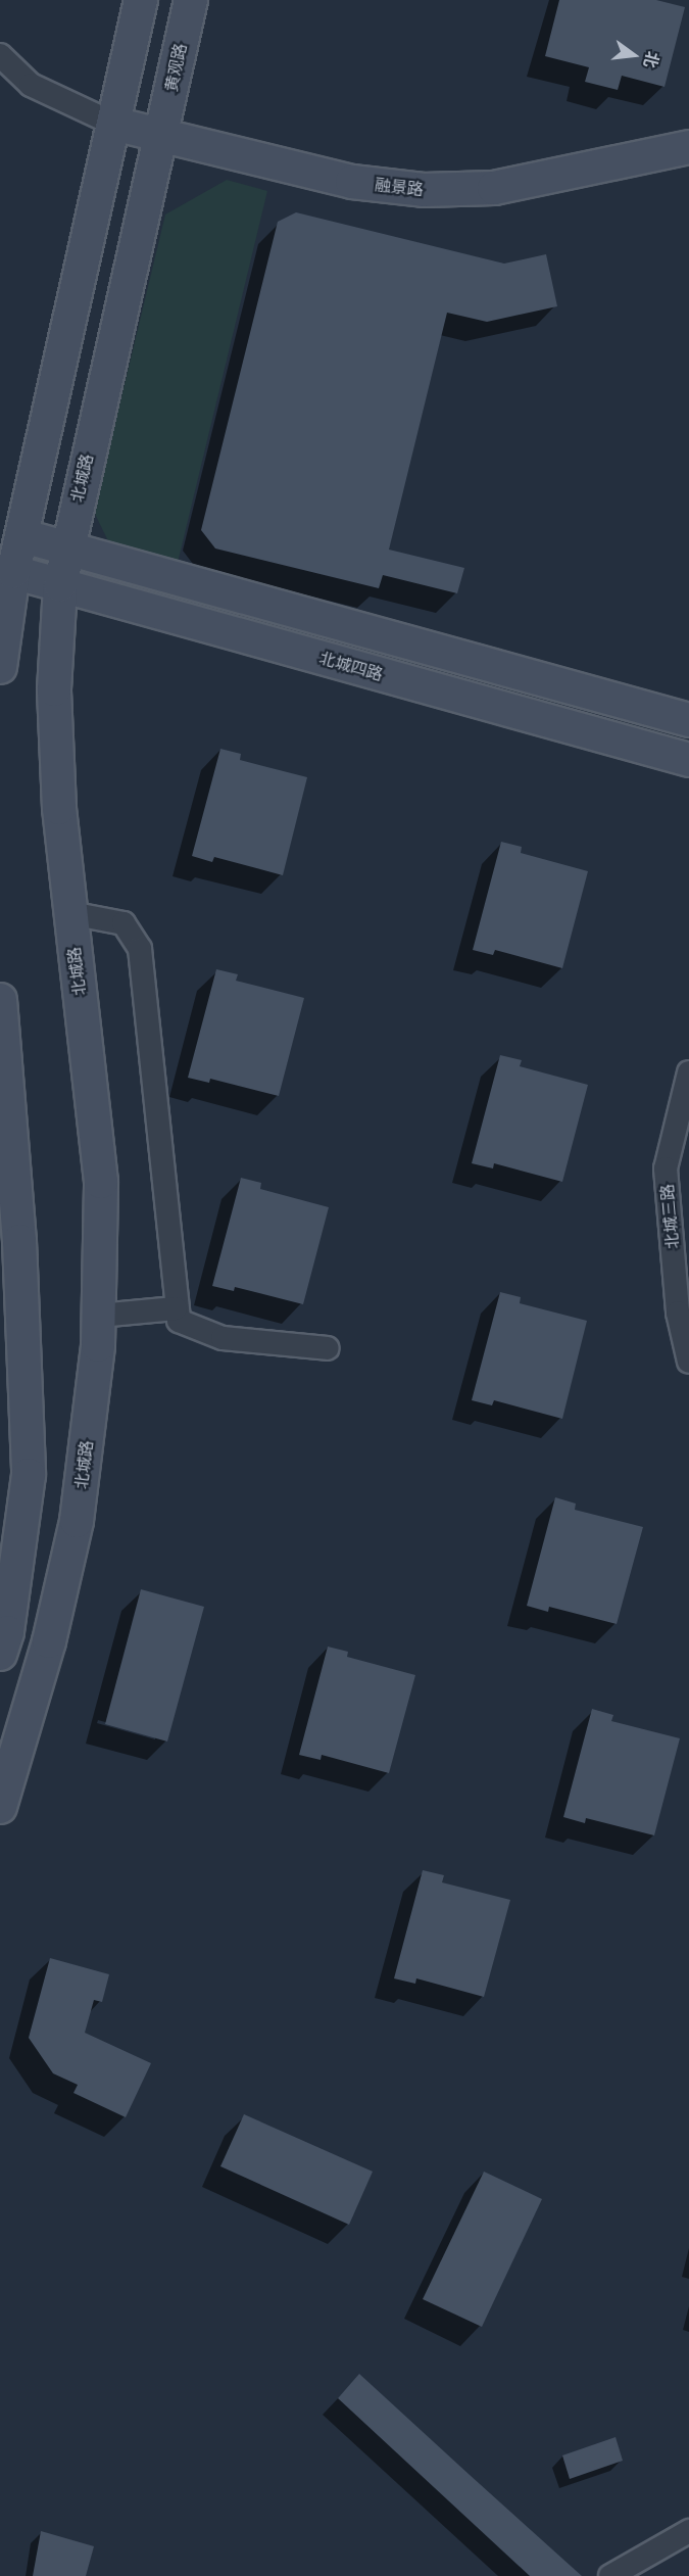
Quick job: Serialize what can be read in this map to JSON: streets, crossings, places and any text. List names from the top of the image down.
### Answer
{
  "streets": {
    "main road": [
      "黄观路",
      "融景路",
      "北城路",
      "北城四路"
    ],
    "street": ["北城三路"]
  },
  "crossings": [
    ["黄观路", "融景路"],
    ["黄观路", "北城路"],
    ["融景路", "北城路"],
    ["北城路", "北城四路"]
  ],
  "north": "right"
}
